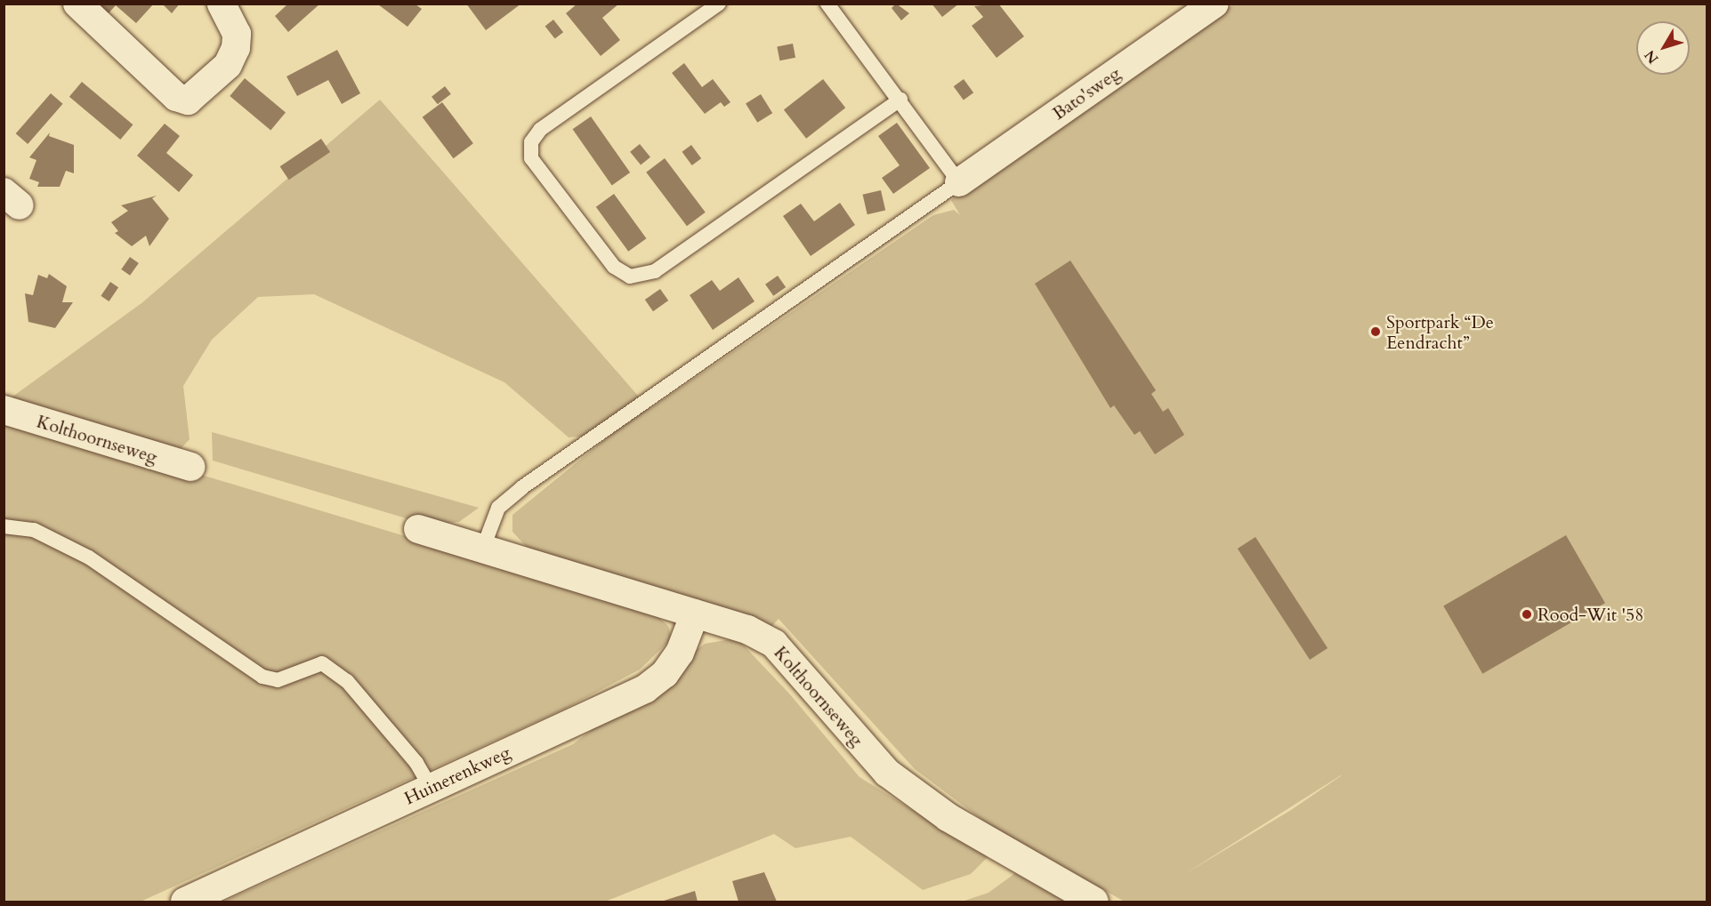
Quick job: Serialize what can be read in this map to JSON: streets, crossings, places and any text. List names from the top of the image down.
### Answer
{
  "streets": {
    "street": ["Bato'sweg", "Kolthoornseweg", "Huinerenkweg"]
  },
  "crossings": [
    ["Kolthoornseweg", "Huinerenkweg"]
  ],
  "places": ["Sportpark “De Eendracht”", "Rood-Wit '58"],
  "north": "bottom left"
}
